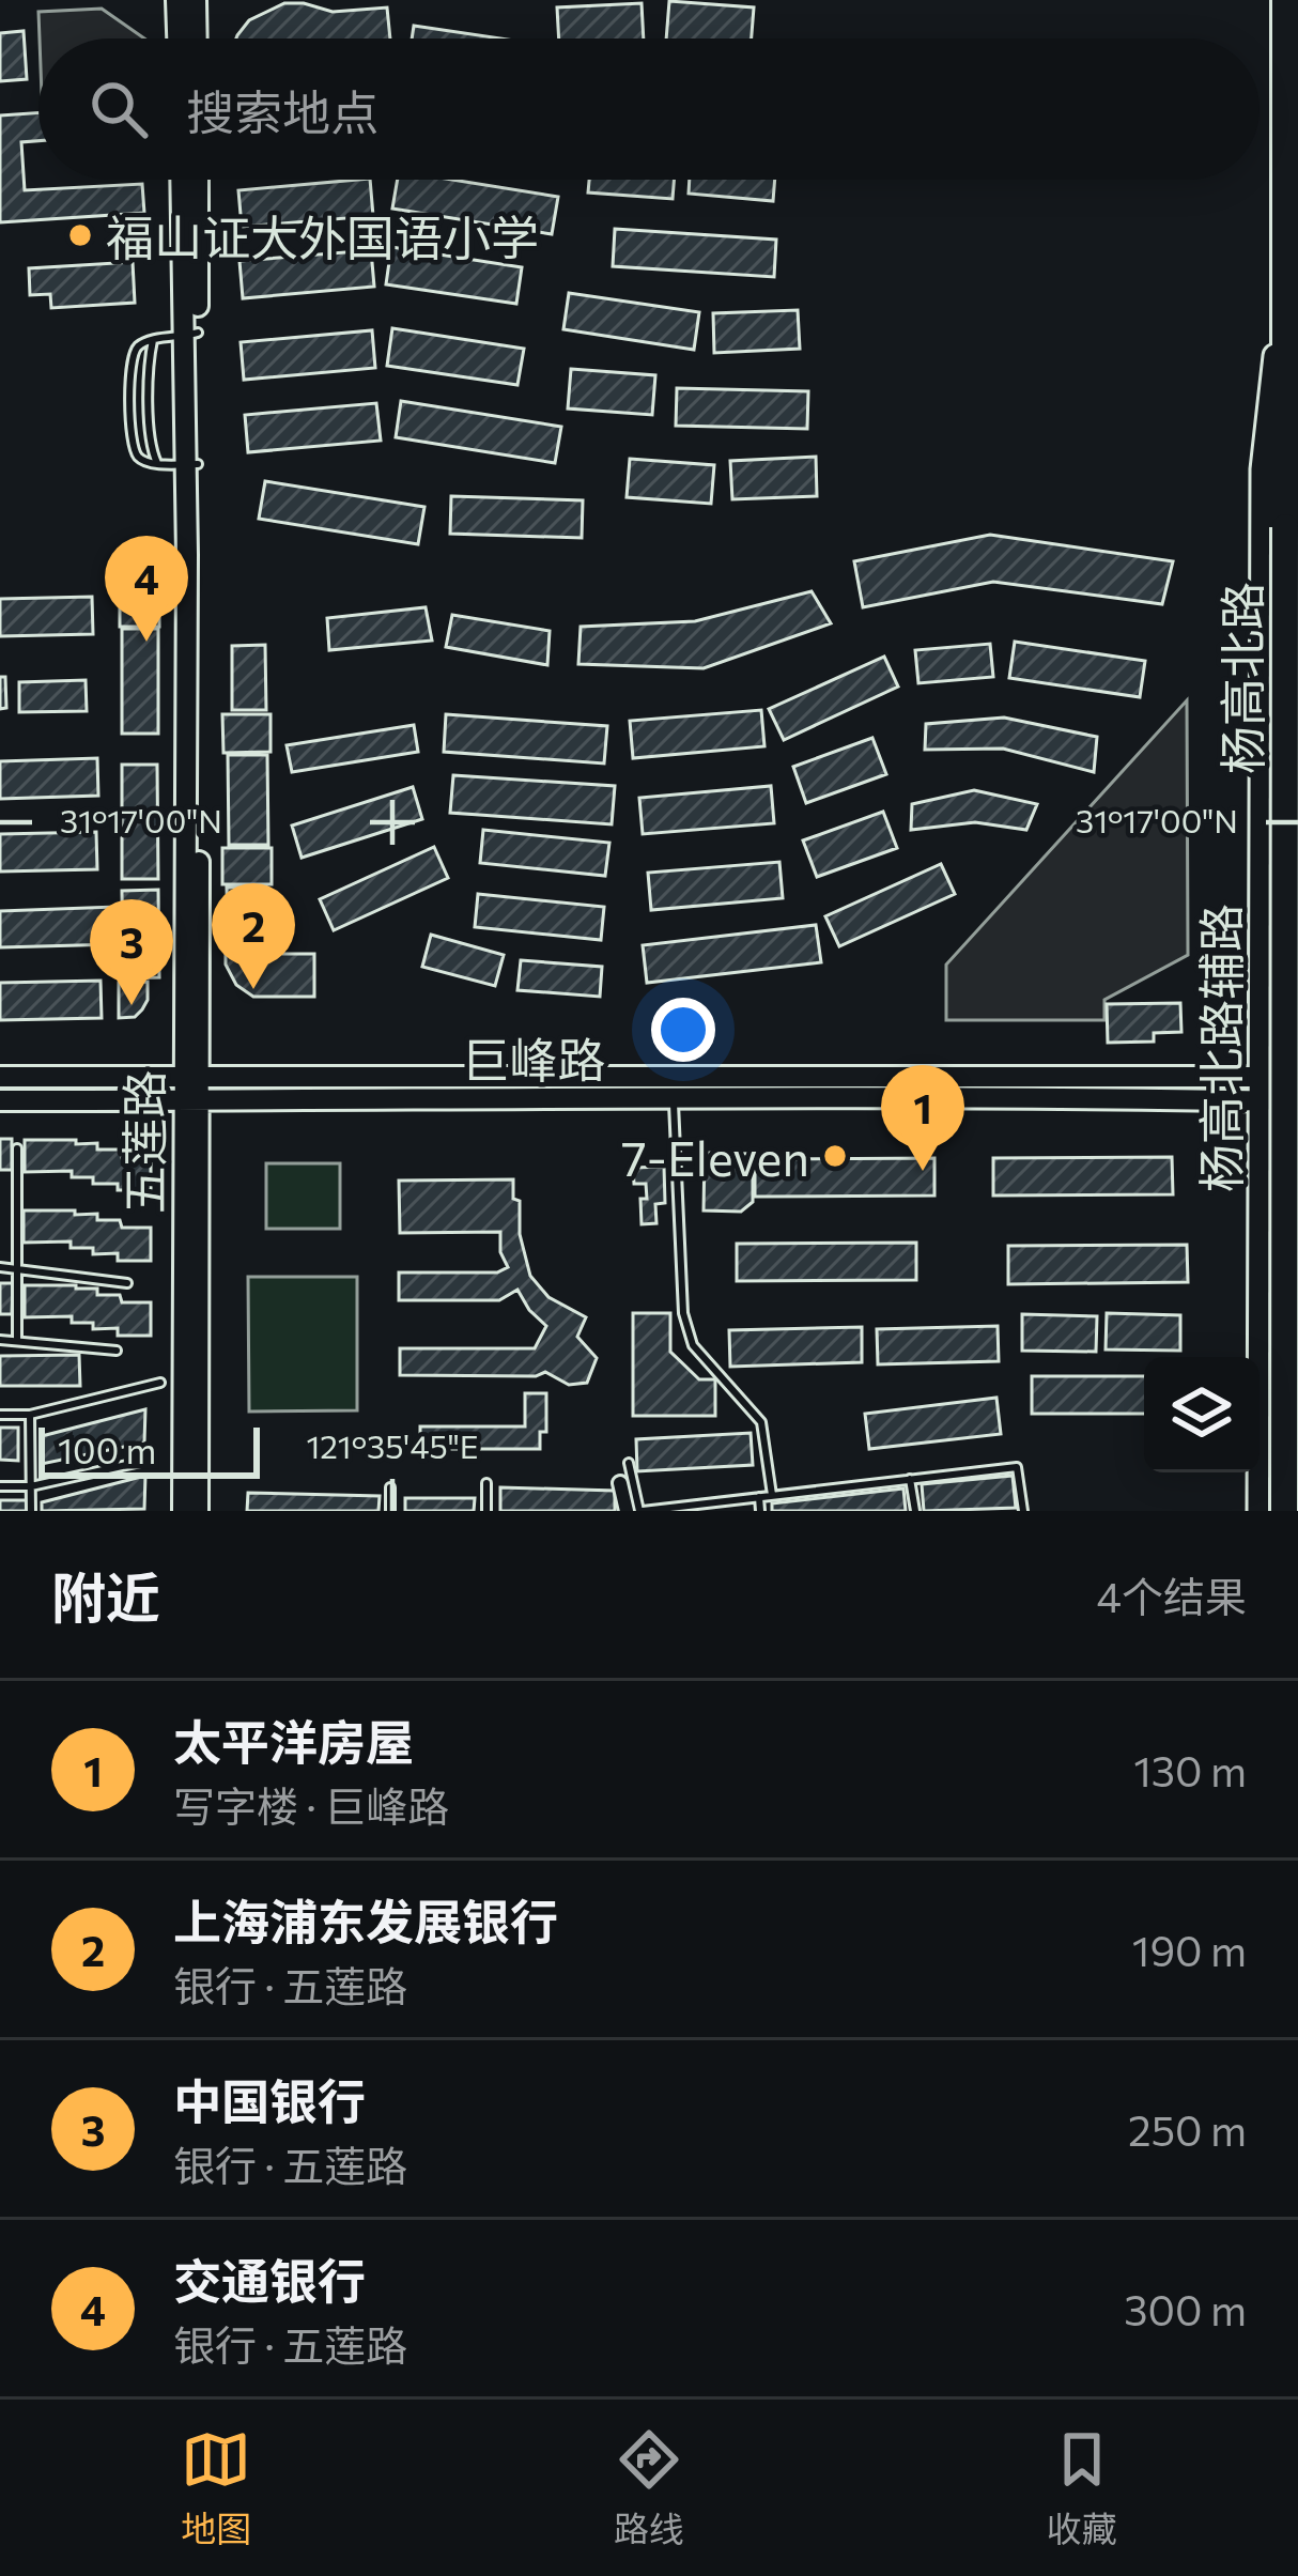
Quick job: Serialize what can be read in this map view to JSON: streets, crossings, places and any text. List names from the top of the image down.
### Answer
{
  "streets": {
    "highway": ["杨高北路"],
    "main road": ["杨高北路辅路", "巨峰路", "五莲路"]
  },
  "crossings": [
    ["杨高北路", "杨高北路辅路"],
    ["杨高北路辅路", "巨峰路"],
    ["巨峰路", "五莲路"]
  ],
  "places": ["福山证大外国语小学", "7-Eleven"],
  "scale_bar": "100 m",
  "page": {
    "search": "搜索地点",
    "pins": [
      "4",
      "2",
      "3",
      "1"
    ],
    "scale": "100 m",
    "heading": ["附近", "4个结果"],
    "list": [
      {
        "mark": "1",
        "name": "太平洋房屋",
        "note": "写字楼 · 巨峰路",
        "value": "130 m"
      },
      {
        "mark": "2",
        "name": "上海浦东发展银行",
        "note": "银行 · 五莲路",
        "value": "190 m"
      },
      {
        "mark": "3",
        "name": "中国银行",
        "note": "银行 · 五莲路",
        "value": "250 m"
      },
      {
        "mark": "4",
        "name": "交通银行",
        "note": "银行 · 五莲路",
        "value": "300 m"
      }
    ],
    "nav": ["地图", "路线", "收藏"]
  },
  "coordinates": ["31°17'00\"N", "121°35'45\"E"]
}
